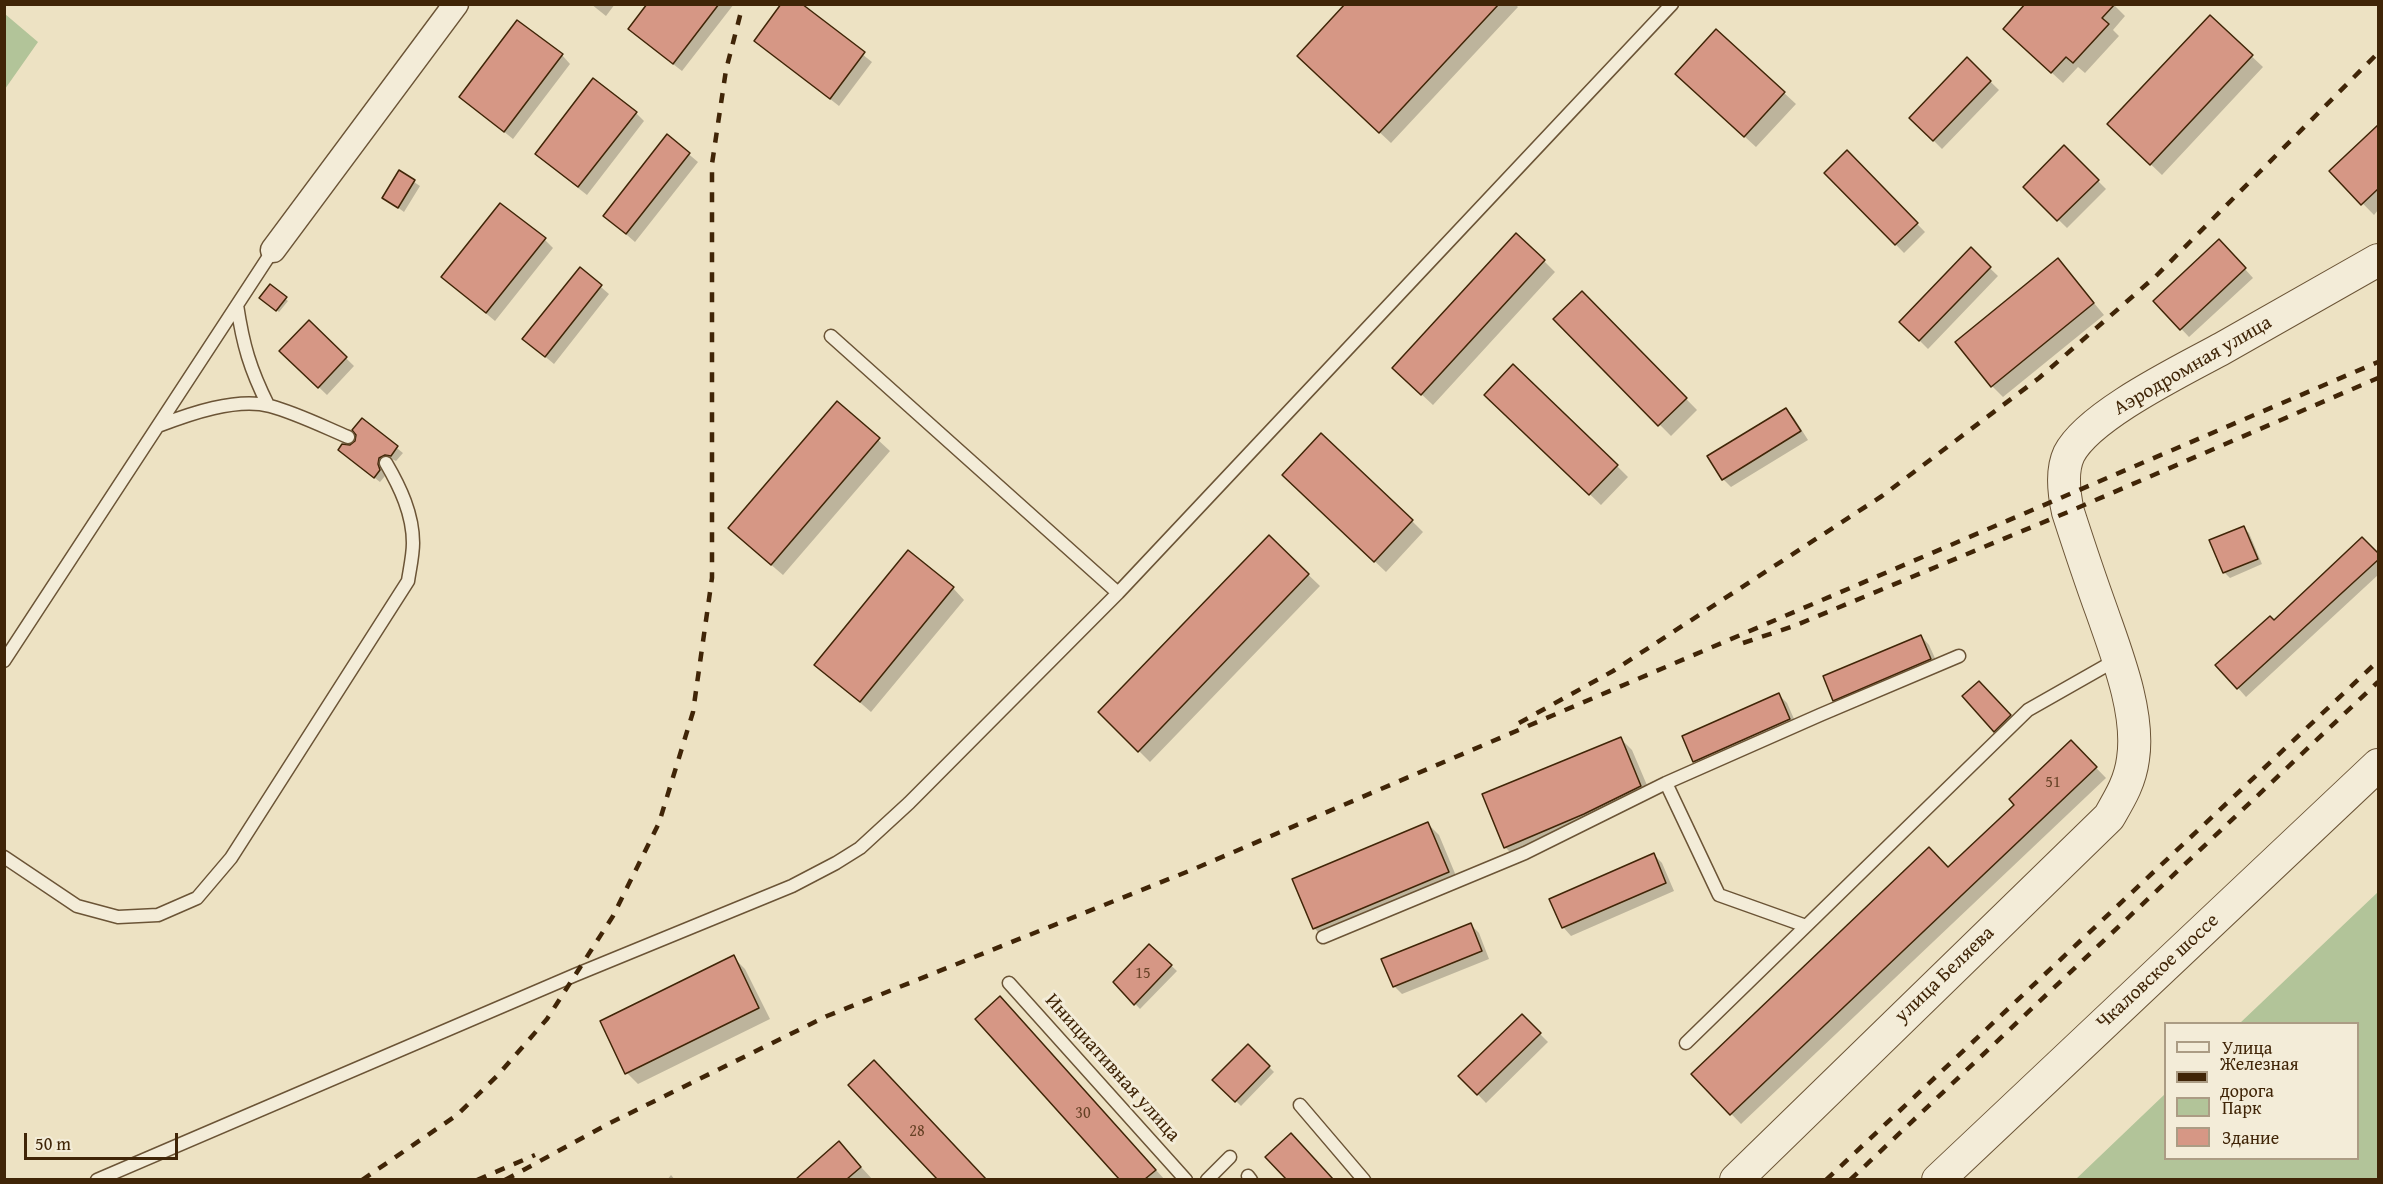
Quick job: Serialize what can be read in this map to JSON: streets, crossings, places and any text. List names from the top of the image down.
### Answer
{
  "streets": {
    "street": ["Аэродромная улица", "Чкаловское шоссе", "улица Беляева"],
    "lane": ["Инициативная улица"]
  },
  "crossings": [
    ["Аэродромная улица", "улица Беляева"]
  ],
  "house_numbers": [
    "51",
    "15",
    "30",
    "28"
  ],
  "legend": [
    "Улица",
    "Железная дорога",
    "Парк",
    "Здание"
  ],
  "scale_bar": "50 m"
}
